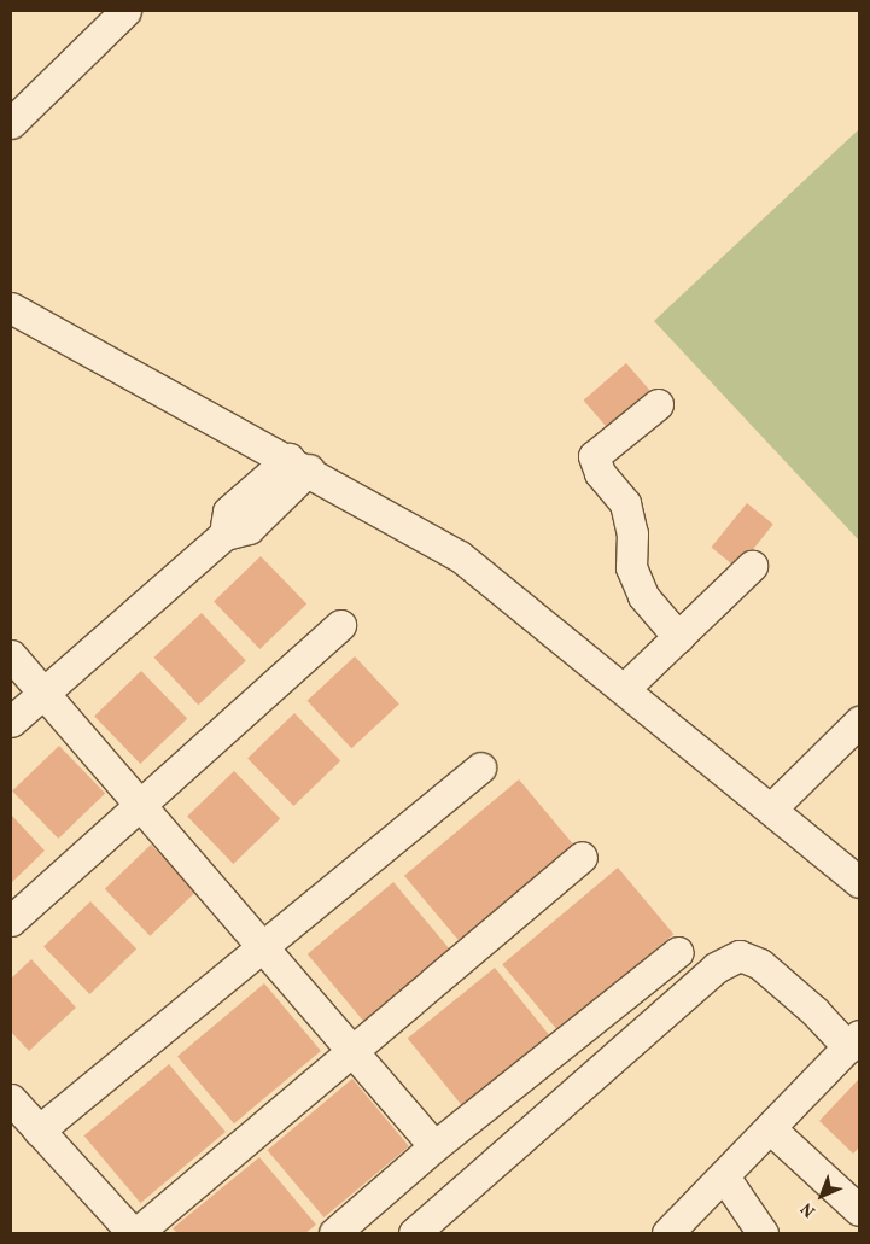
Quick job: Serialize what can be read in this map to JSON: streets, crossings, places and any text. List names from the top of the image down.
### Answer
{
  "north": "bottom left"
}
